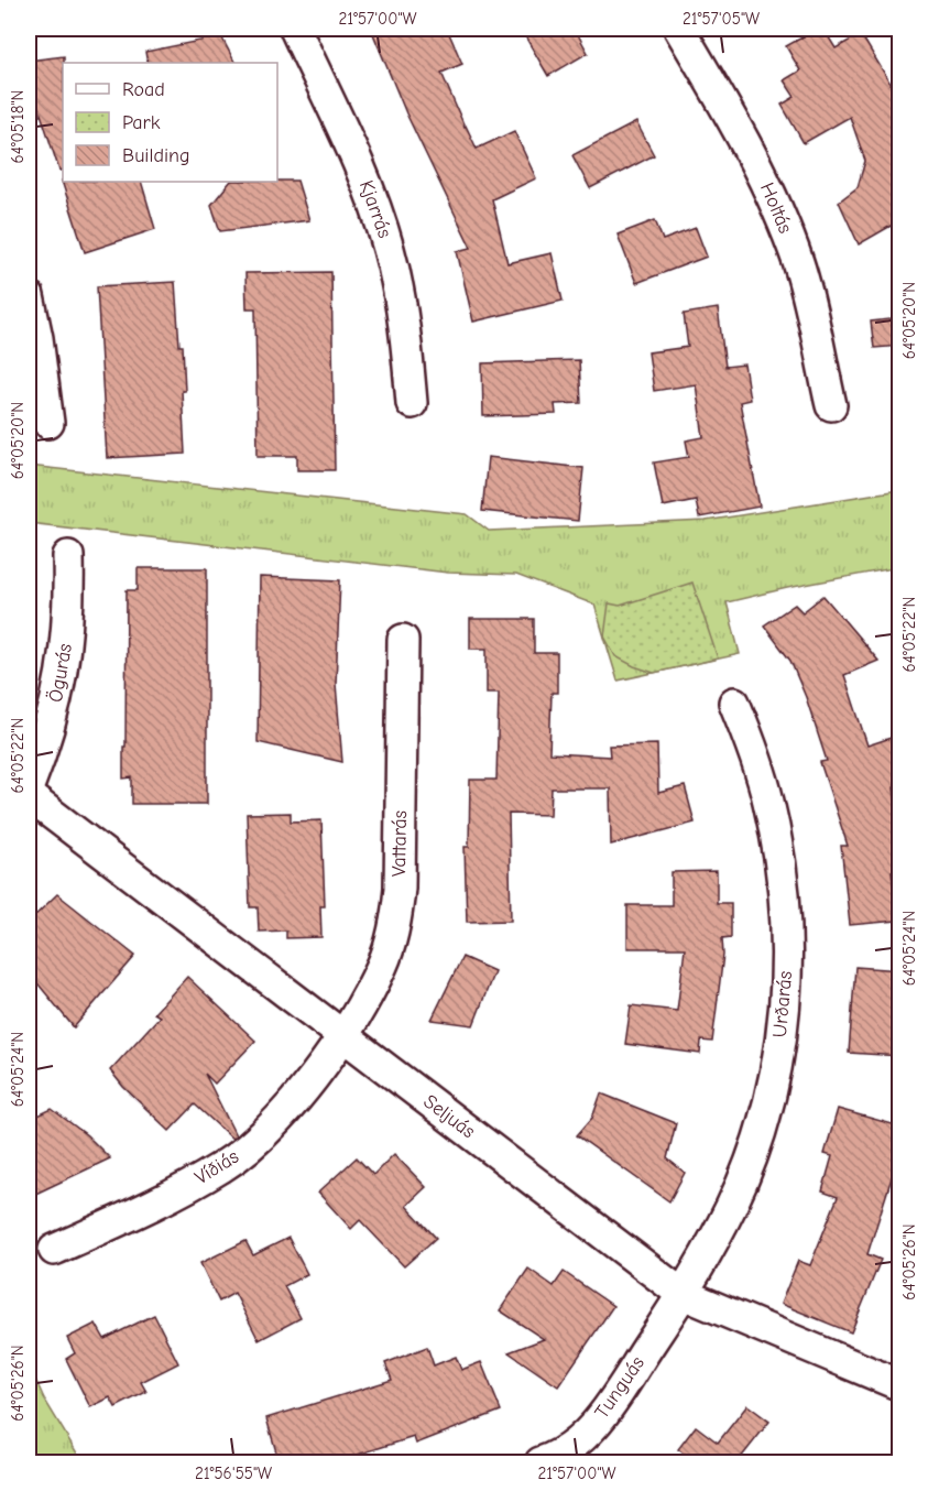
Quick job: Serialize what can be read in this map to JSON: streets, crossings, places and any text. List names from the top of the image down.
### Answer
{
  "streets": {
    "street": [
      "Holtás",
      "Kjarrás",
      "Ögurás",
      "Vattarás",
      "Urðarás",
      "Seljuás",
      "Víðiás",
      "Tunguás"
    ]
  },
  "crossings": [
    ["Vattarás", "Seljuás"],
    ["Vattarás", "Víðiás"],
    ["Urðarás", "Seljuás"],
    ["Urðarás", "Tunguás"],
    ["Seljuás", "Víðiás"],
    ["Seljuás", "Tunguás"]
  ],
  "legend": ["Road", "Park", "Building"],
  "coordinates": [
    "21°57'00\"W",
    "21°57'05\"W",
    "64°05'18\"N",
    "64°05'20\"N",
    "64°05'22\"N",
    "64°05'24\"N",
    "64°05'26\"N",
    "21°56'55\"W"
  ]
}
